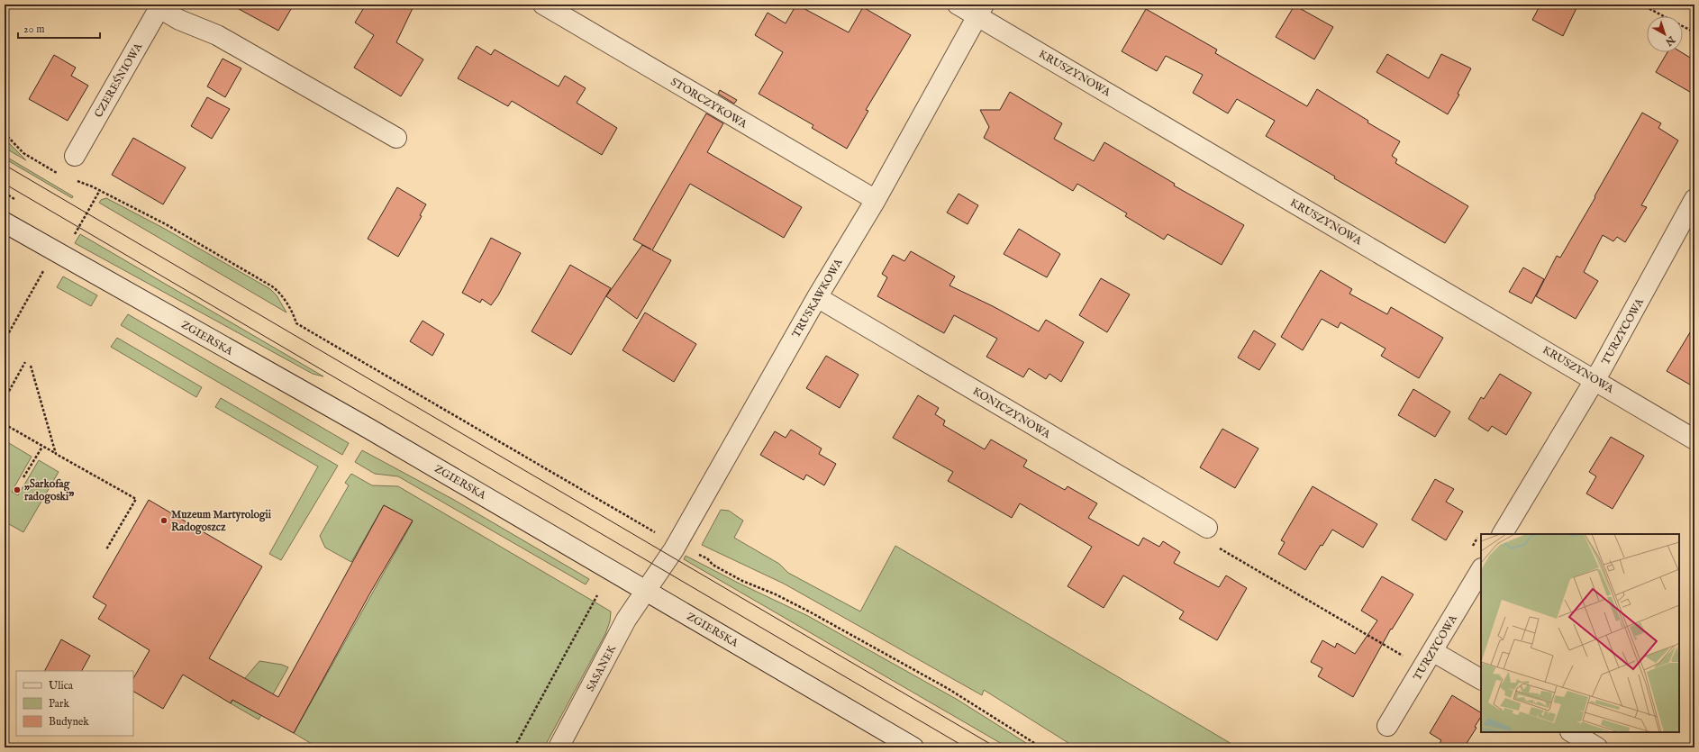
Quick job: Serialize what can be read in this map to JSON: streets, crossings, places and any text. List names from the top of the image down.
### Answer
{
  "streets": {
    "street": [
      "KRUSZYNOWA",
      "CZEREŚNIOWA",
      "STORCZYKOWA",
      "TRUSKAWKOWA",
      "TURZYCOWA",
      "ZGIERSKA",
      "KONICZYNOWA",
      "SASANEK"
    ]
  },
  "crossings": [
    ["KRUSZYNOWA", "TRUSKAWKOWA"],
    ["KRUSZYNOWA", "TURZYCOWA"],
    ["STORCZYKOWA", "TRUSKAWKOWA"],
    ["TRUSKAWKOWA", "ZGIERSKA"],
    ["TRUSKAWKOWA", "KONICZYNOWA"],
    ["TRUSKAWKOWA", "SASANEK"],
    ["ZGIERSKA", "SASANEK"]
  ],
  "places": ["„Sarkofag radogoski”", "Muzeum Martyrologii Radogoszcz"],
  "legend": ["Ulica", "Park", "Budynek"],
  "scale_bar": "20 m",
  "north": "bottom right"
}
